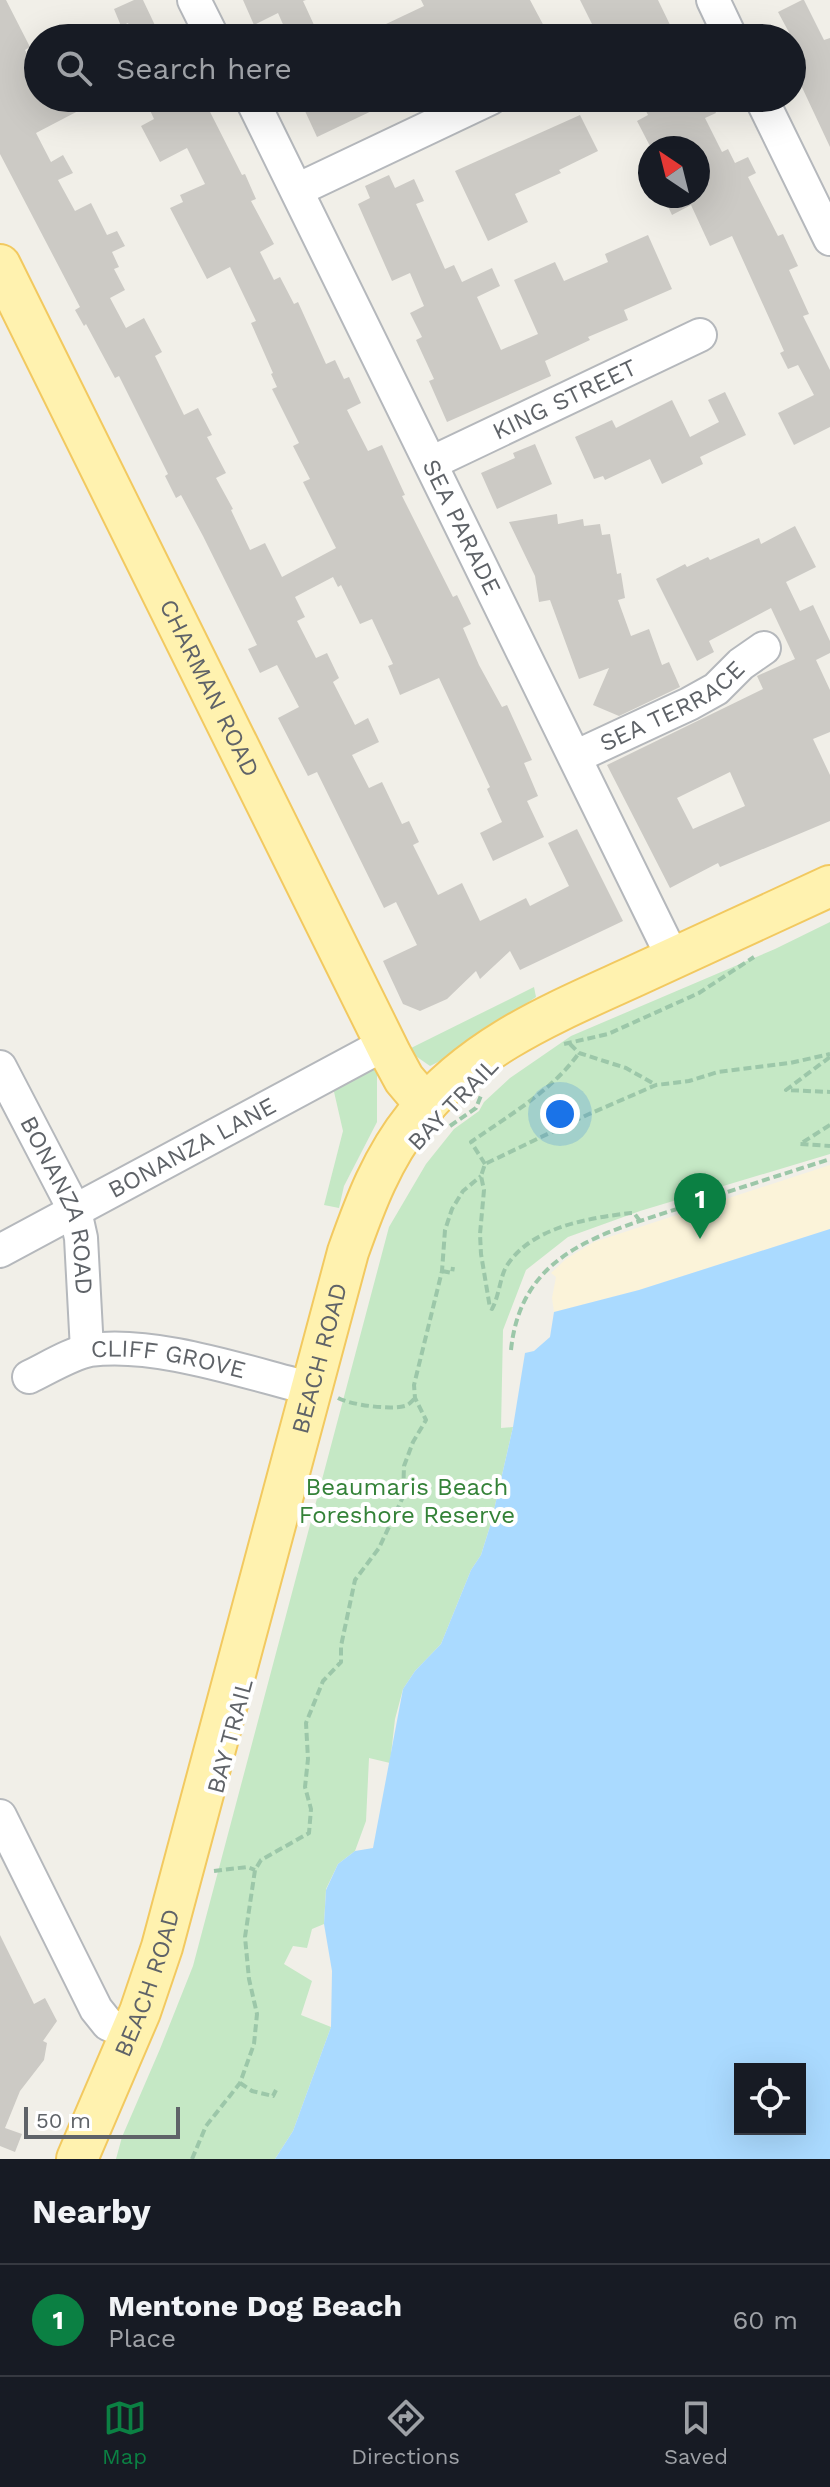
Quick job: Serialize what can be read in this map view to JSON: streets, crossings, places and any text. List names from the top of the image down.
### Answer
{
  "streets": {
    "main road": ["CHARMAN ROAD", "BEACH ROAD"],
    "street": [
      "KING STREET",
      "SEA PARADE",
      "SEA TERRACE",
      "BONANZA LANE",
      "BONANZA ROAD",
      "CLIFF GROVE"
    ],
    "path": ["BAY TRAIL"]
  },
  "crossings": [
    ["KING STREET", "SEA PARADE"],
    ["SEA PARADE", "SEA TERRACE"],
    ["SEA PARADE", "BEACH ROAD"],
    ["CHARMAN ROAD", "BAY TRAIL"],
    ["CHARMAN ROAD", "BONANZA LANE"],
    ["CHARMAN ROAD", "BEACH ROAD"],
    ["BAY TRAIL", "BEACH ROAD"],
    ["BONANZA LANE", "BONANZA ROAD"],
    ["BONANZA ROAD", "CLIFF GROVE"],
    ["BEACH ROAD", "CLIFF GROVE"]
  ],
  "parks": ["Beaumaris Beach Foreshore Reserve"],
  "scale_bar": "50 m",
  "north": "top left",
  "page": {
    "search": "Search here",
    "pins": "1",
    "scale": "50 m",
    "heading": "Nearby",
    "list": [
      {
        "mark": "1",
        "name": "Mentone Dog Beach",
        "note": "Place",
        "value": "60 m"
      }
    ],
    "nav": ["Map", "Directions", "Saved"]
  }
}
